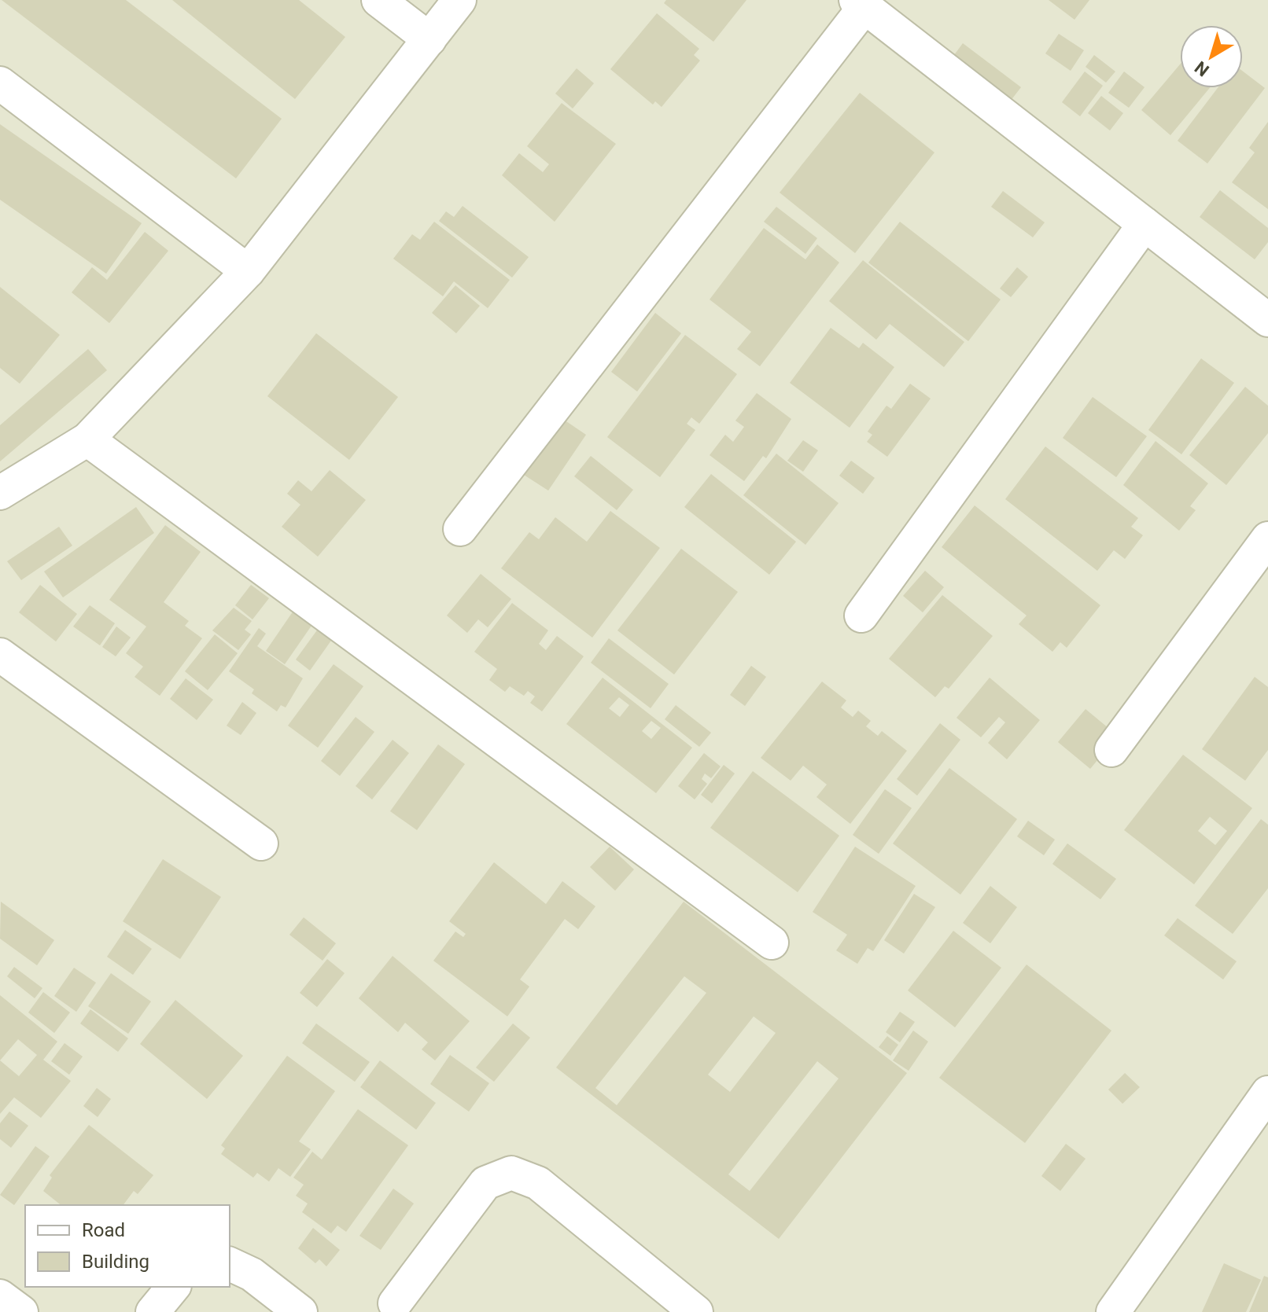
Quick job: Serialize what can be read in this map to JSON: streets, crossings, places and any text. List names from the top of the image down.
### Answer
{
  "legend": ["Road", "Building"],
  "north": "bottom left"
}
